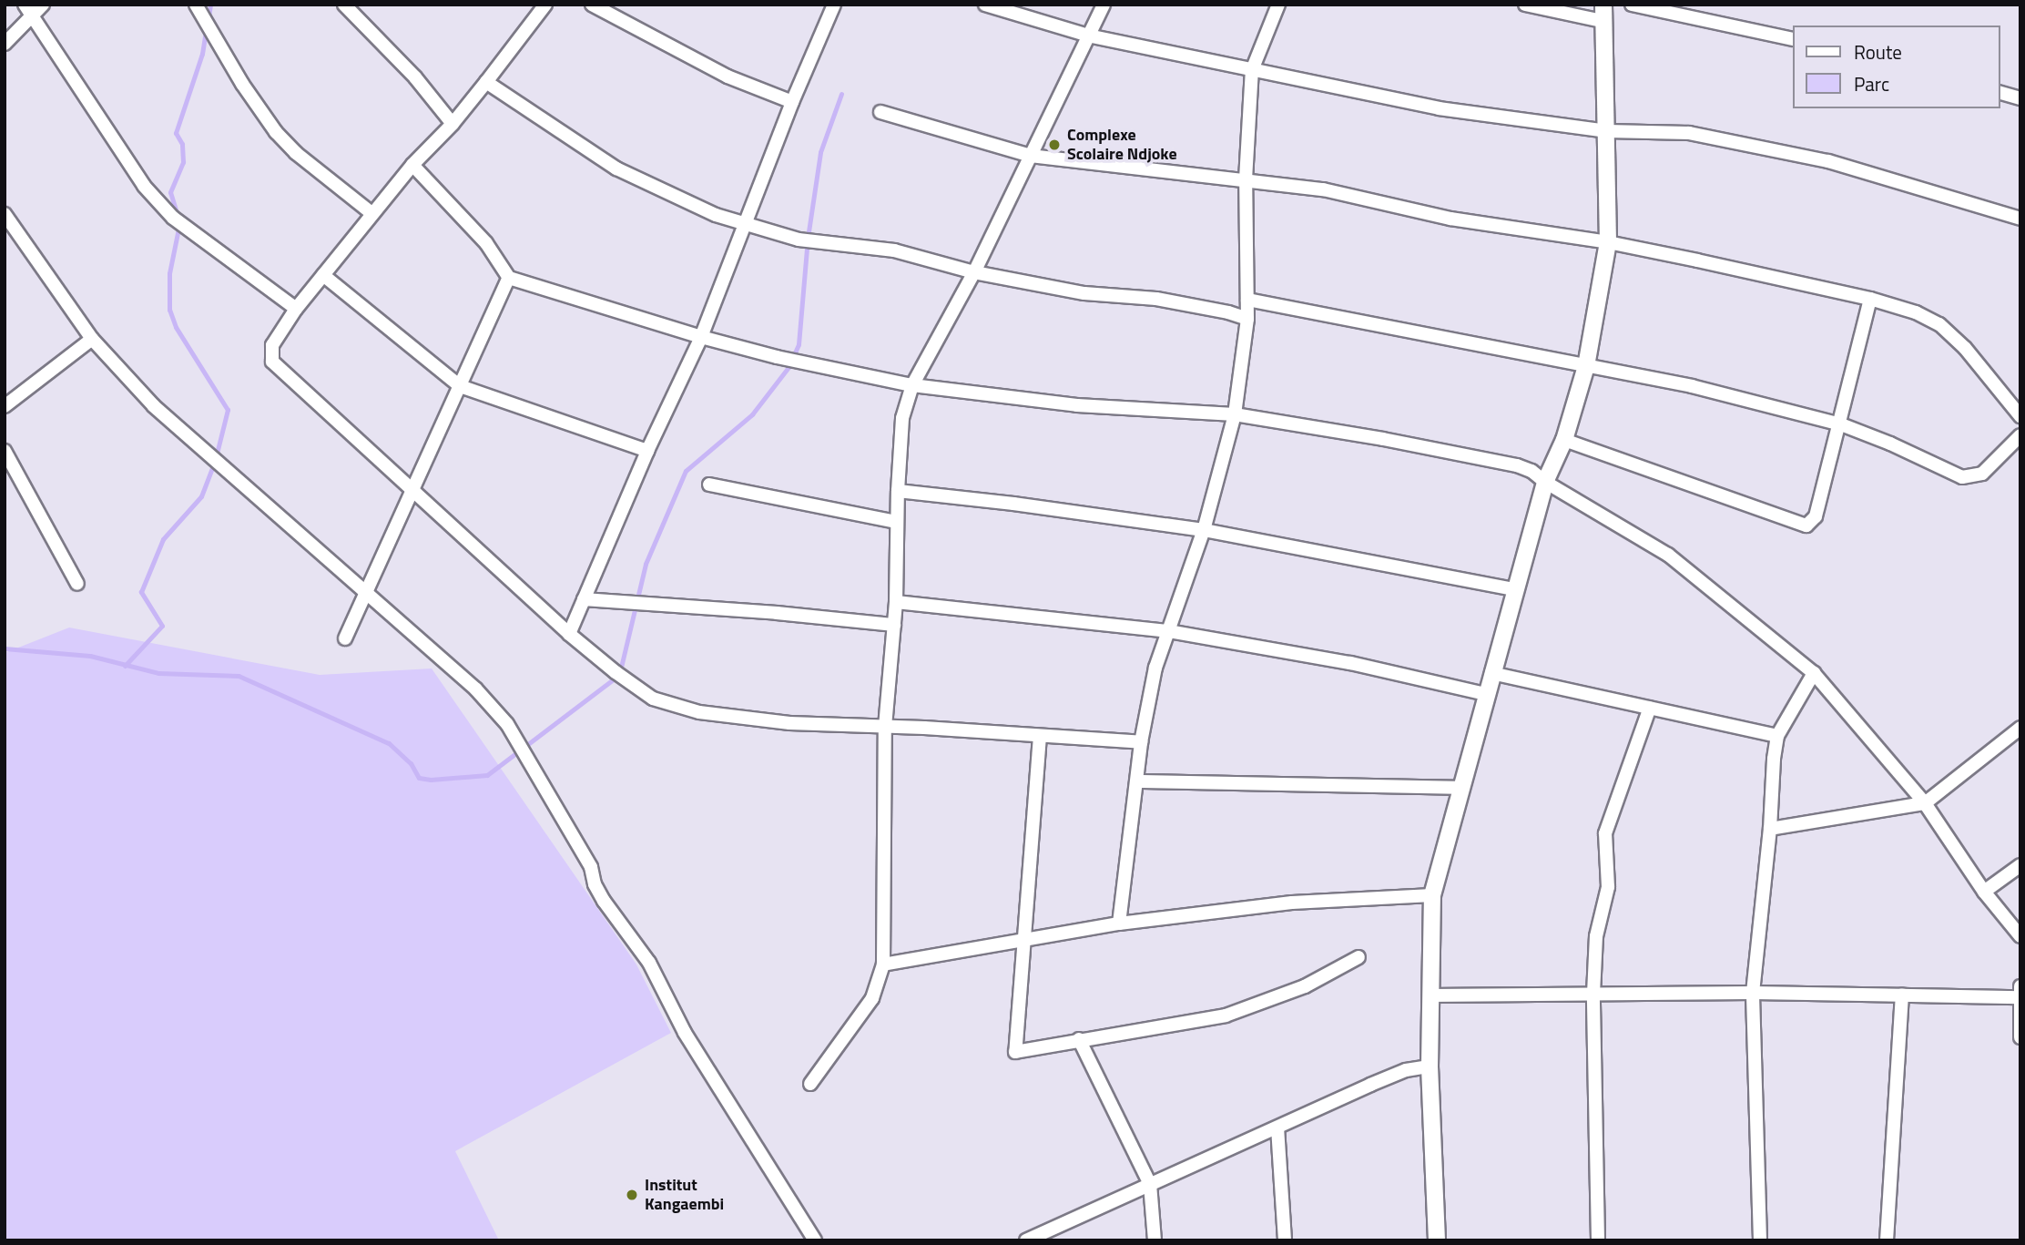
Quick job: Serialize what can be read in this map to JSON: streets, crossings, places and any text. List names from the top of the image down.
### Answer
{
  "places": ["Complexe Scolaire Ndjoke", "Institut Kangaembi"],
  "legend": ["Route", "Parc"]
}
